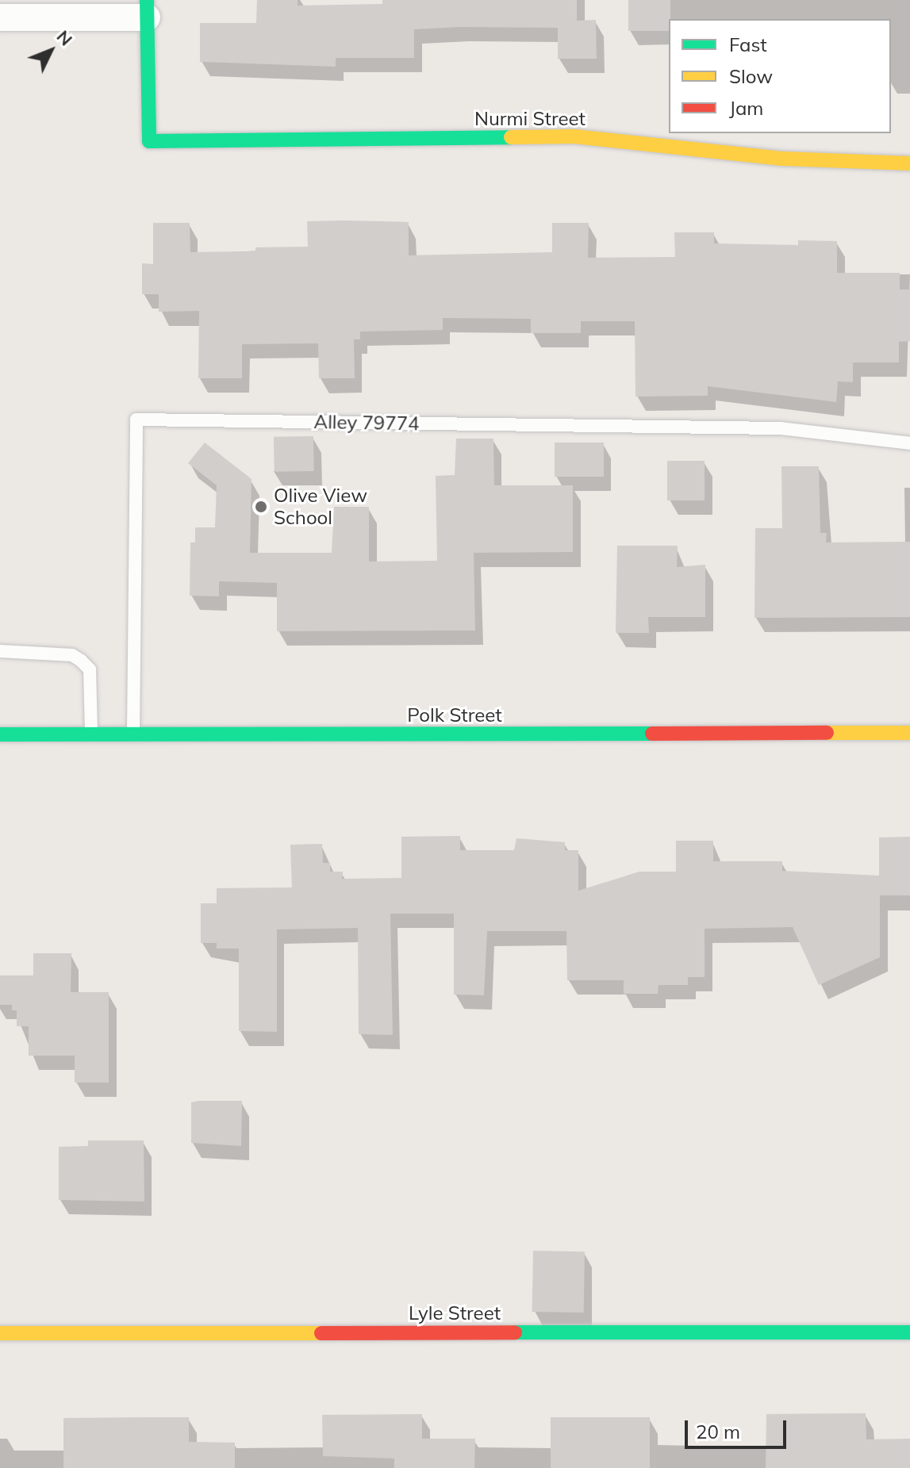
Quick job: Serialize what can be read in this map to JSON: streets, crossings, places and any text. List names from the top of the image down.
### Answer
{
  "streets": {
    "street": ["Nurmi Street", "Polk Street", "Lyle Street"],
    "lane": ["Alley 79774"]
  },
  "crossings": [
    ["Alley 79774", "Polk Street"]
  ],
  "places": ["Olive View School"],
  "legend": ["Fast", "Slow", "Jam"],
  "scale_bar": "20 m",
  "north": "top right"
}
